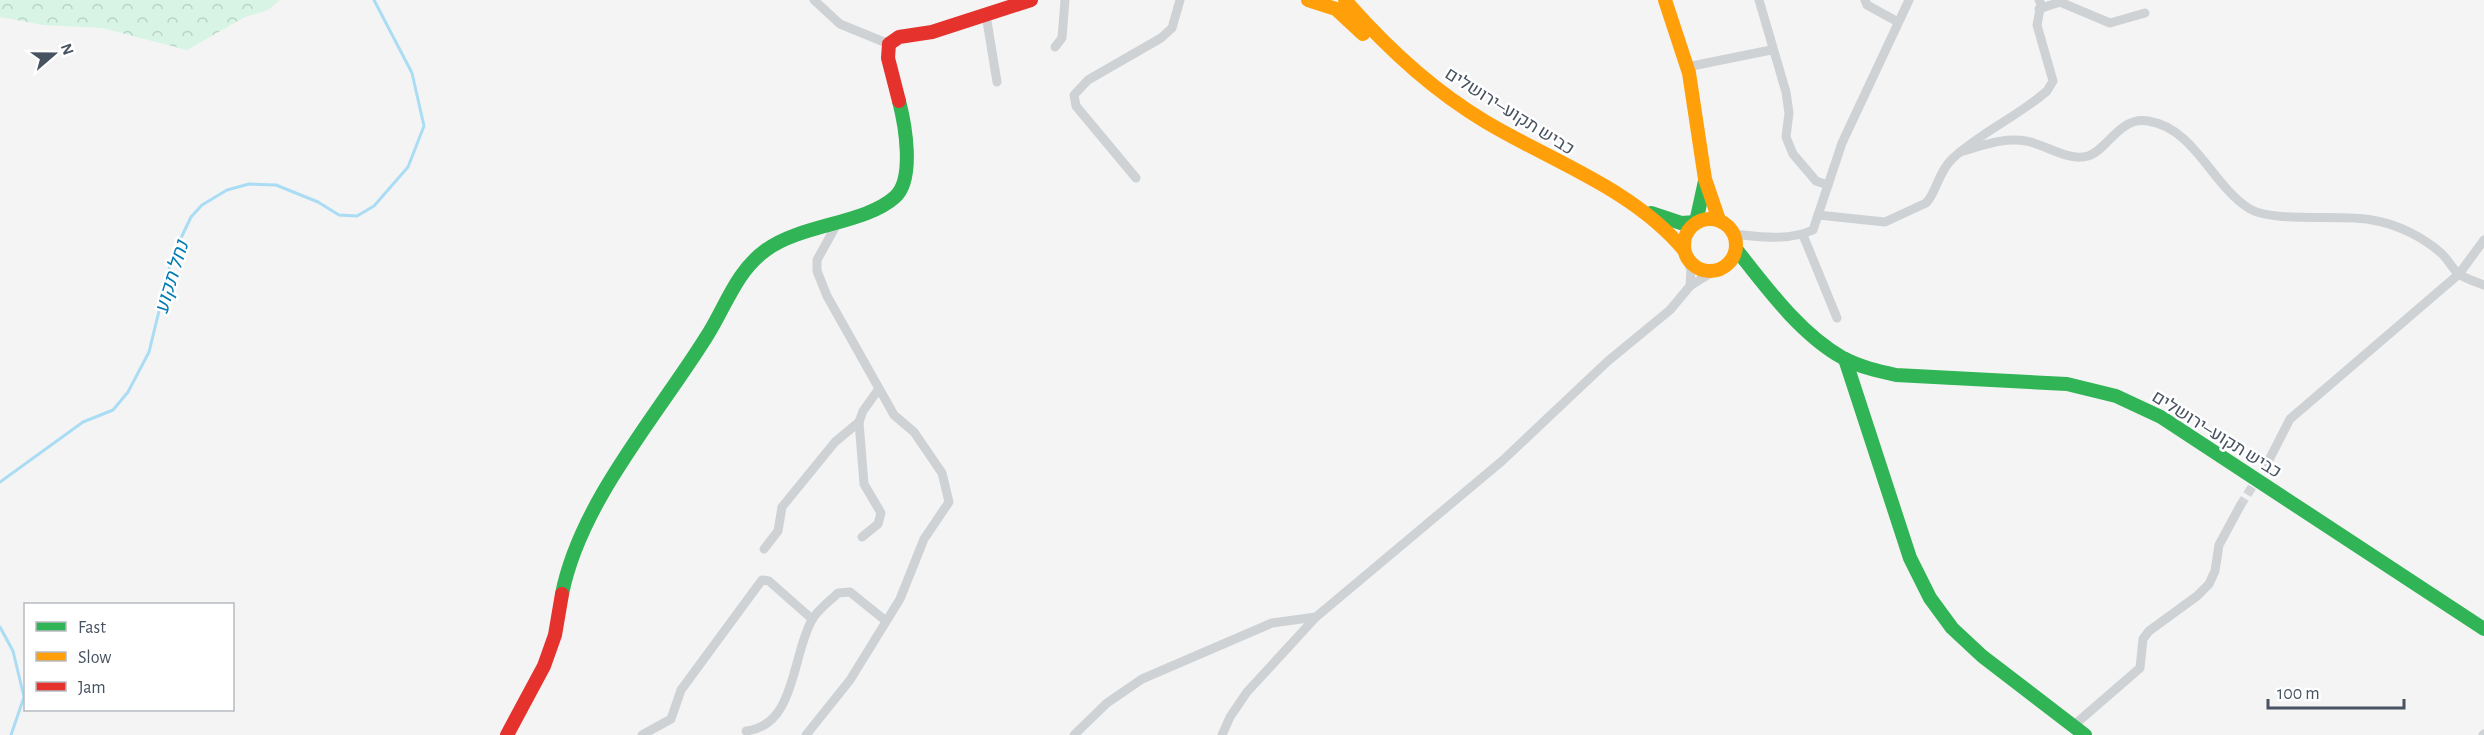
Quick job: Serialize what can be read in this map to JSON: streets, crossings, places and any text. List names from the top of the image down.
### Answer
{
  "streets": {
    "main road": ["כביש תקוע–ירושלים"]
  },
  "water": ["נחל תקוע"],
  "legend": ["Fast", "Slow", "Jam"],
  "scale_bar": "100 m",
  "north": "right"
}
